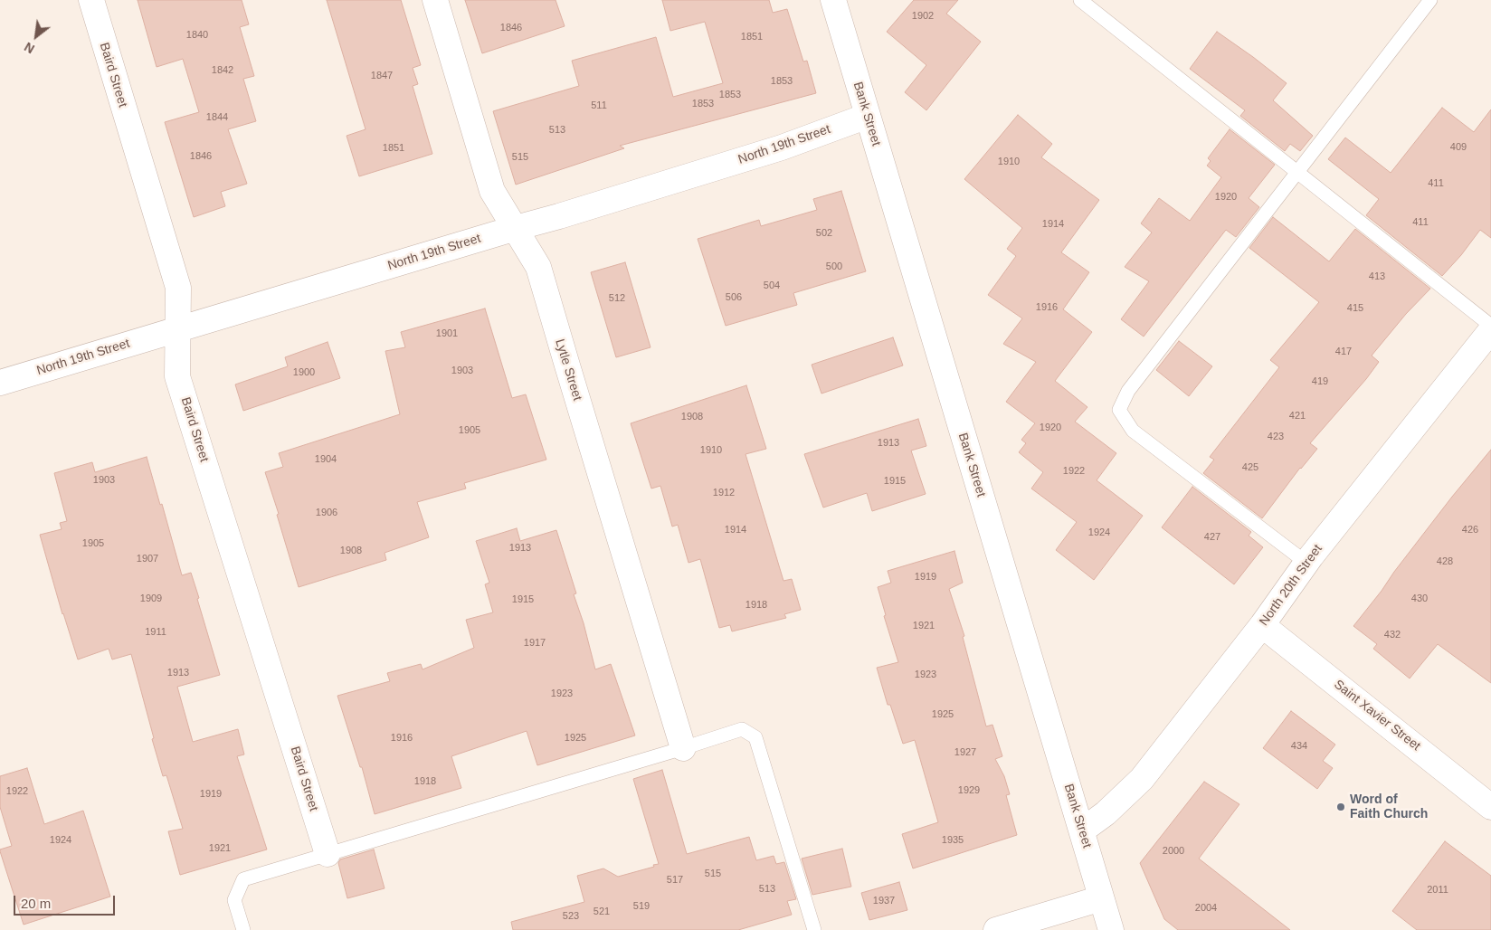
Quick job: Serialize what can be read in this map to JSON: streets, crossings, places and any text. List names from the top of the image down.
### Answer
{
  "streets": {
    "street": [
      "Baird Street",
      "Bank Street",
      "North 19th Street",
      "Lytle Street",
      "North 20th Street",
      "Saint Xavier Street"
    ]
  },
  "crossings": [
    ["Baird Street", "North 19th Street"],
    ["Bank Street", "North 19th Street"],
    ["Bank Street", "North 20th Street"],
    ["North 19th Street", "Lytle Street"],
    ["North 20th Street", "Saint Xavier Street"]
  ],
  "places": ["Word of Faith Church"],
  "house_numbers": [
    "1902",
    "1846",
    "1840",
    "1851",
    "1842",
    "1847",
    "1853",
    "1853",
    "1853",
    "511",
    "1844",
    "513",
    "409",
    "1851",
    "1846",
    "515",
    "1910",
    "411",
    "1920",
    "411",
    "1914",
    "502",
    "500",
    "413",
    "504",
    "506",
    "512",
    "1916",
    "415",
    "1901",
    "417",
    "1903",
    "1900",
    "419",
    "421",
    "1908",
    "1920",
    "1905",
    "423",
    "1913",
    "1910",
    "1904",
    "425",
    "1922",
    "1903",
    "1915",
    "1912",
    "1906",
    "1914",
    "426",
    "1924",
    "427",
    "1905",
    "1913",
    "1908",
    "1907",
    "428",
    "1919",
    "1909",
    "430",
    "1915",
    "1918",
    "1921",
    "1911",
    "432",
    "1917",
    "1913",
    "1923",
    "1923",
    "1925",
    "1916",
    "1925",
    "434",
    "1927",
    "1918",
    "1929",
    "1922",
    "1919",
    "1924",
    "1935",
    "1921",
    "2000",
    "515",
    "517",
    "513",
    "2011",
    "1937",
    "519",
    "2004",
    "521",
    "523"
  ],
  "scale_bar": "20 m",
  "north": "bottom left"
}
